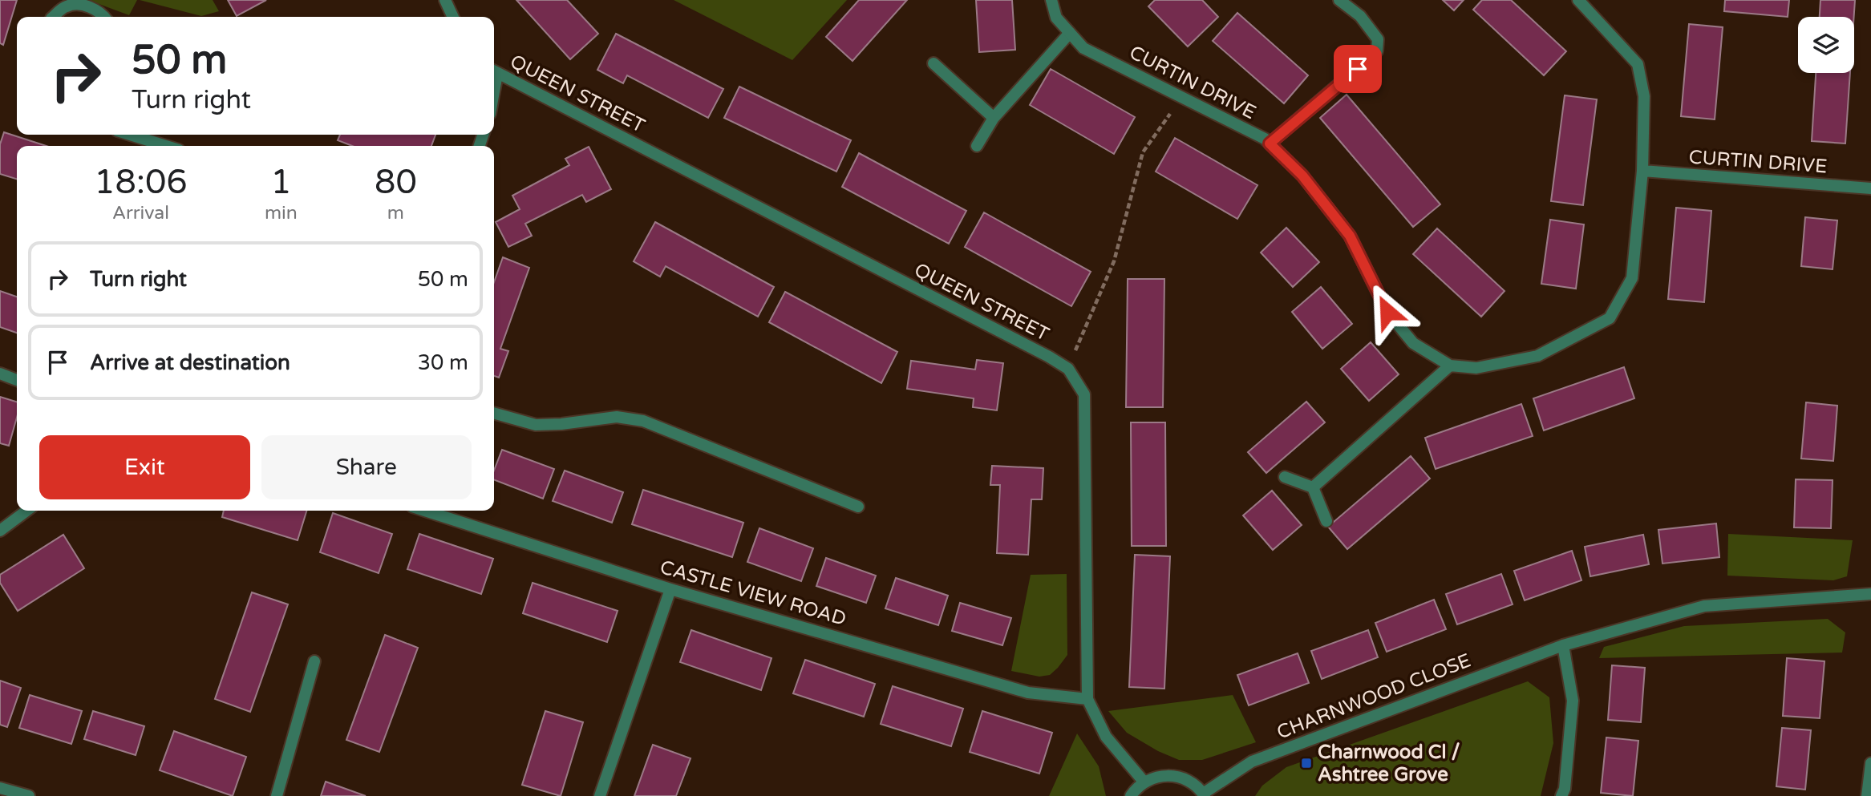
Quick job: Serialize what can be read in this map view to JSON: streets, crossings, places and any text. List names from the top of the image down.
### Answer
{
  "streets": {
    "street": [
      "CURTIN DRIVE",
      "QUEEN STREET",
      "CASTLE VIEW ROAD",
      "CHARNWOOD CLOSE"
    ]
  },
  "crossings": [
    ["QUEEN STREET", "CASTLE VIEW ROAD"]
  ],
  "places": {
    "transit": ["Charnwood Cl / Ashtree Grove"]
  },
  "page": {
    "turn": ["50 m", "Turn right"],
    "eta": [
      "18:06",
      "Arrival",
      "1",
      "min",
      "80",
      "m"
    ],
    "list": [
      {
        "name": "Turn right",
        "value": "50 m"
      },
      {
        "name": "Arrive at destination",
        "value": "30 m"
      }
    ],
    "buttons": ["Exit", "Share"]
  }
}
